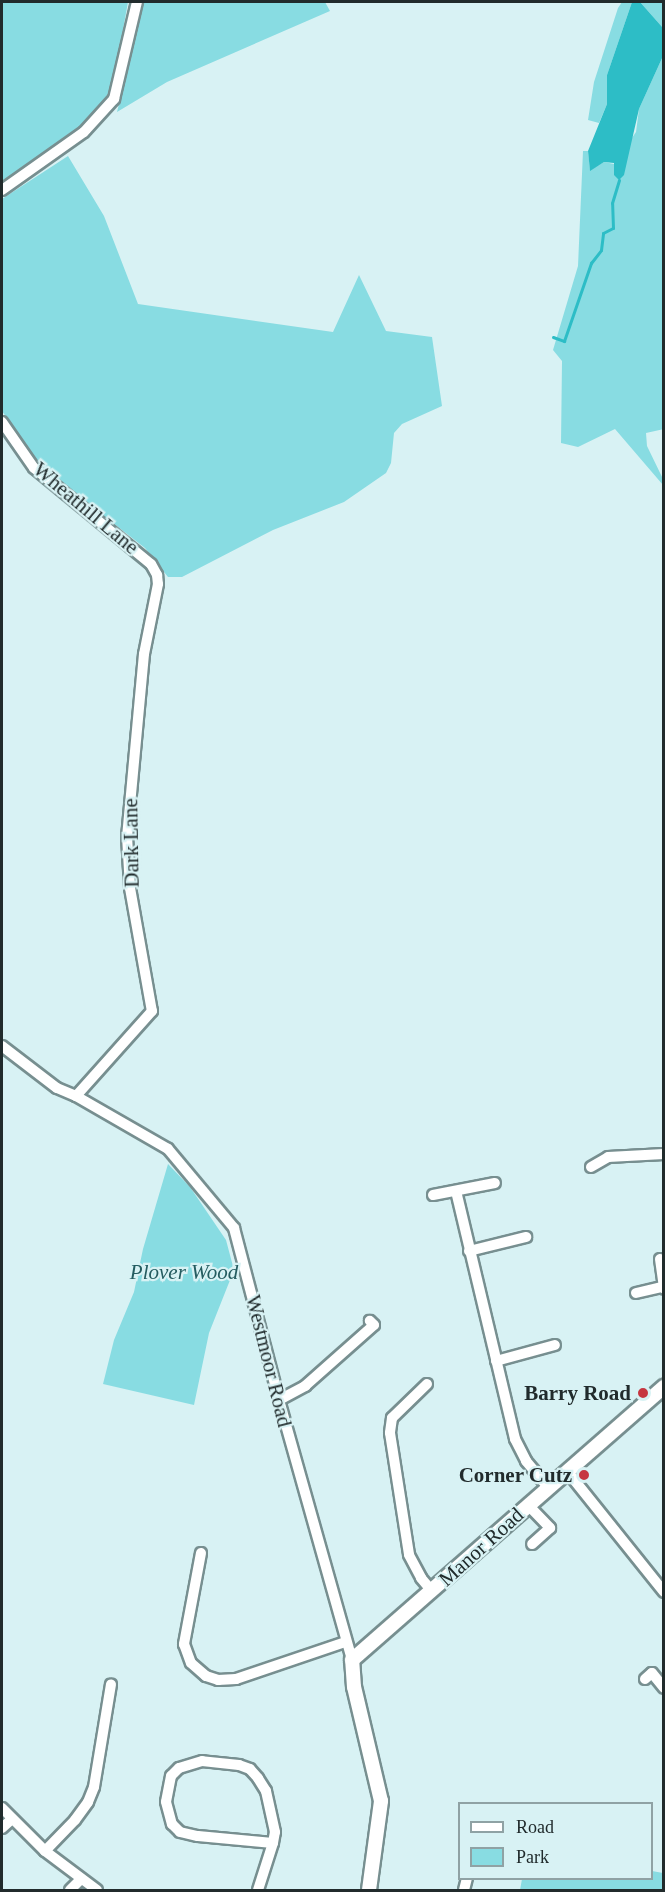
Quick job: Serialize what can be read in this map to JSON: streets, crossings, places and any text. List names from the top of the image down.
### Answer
{
  "streets": {
    "street": [
      "Wheathill Lane",
      "Dark Lane",
      "Westmoor Road",
      "Manor Road"
    ]
  },
  "crossings": [
    ["Wheathill Lane", "Dark Lane"],
    ["Dark Lane", "Westmoor Road"],
    ["Westmoor Road", "Manor Road"]
  ],
  "parks": ["Plover Wood"],
  "places": ["Barry Road", "Corner Cutz"],
  "legend": ["Road", "Park"]
}
